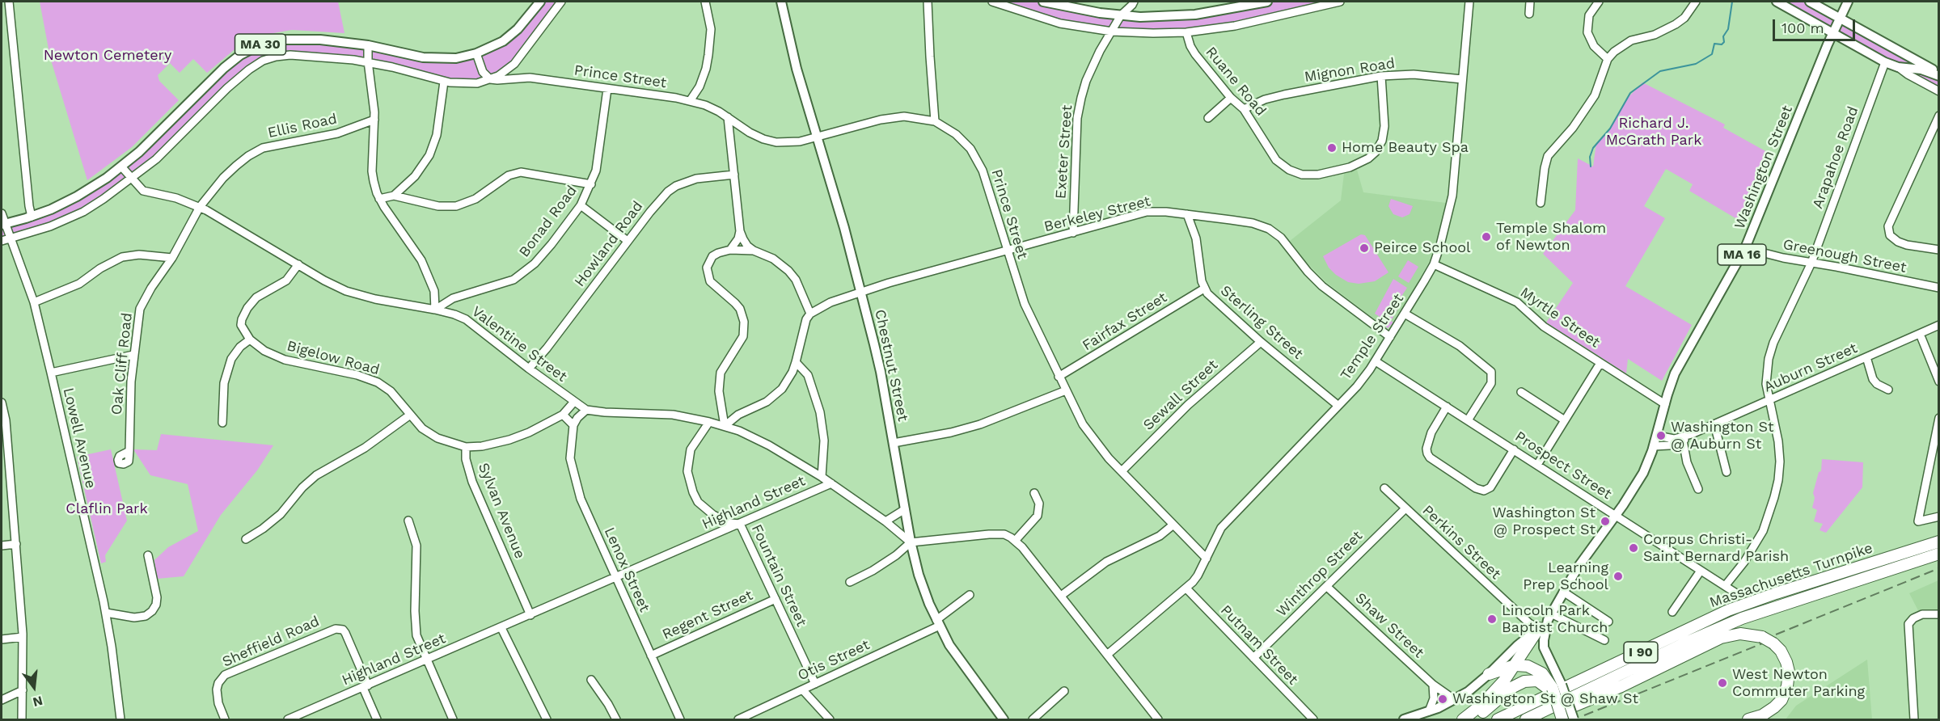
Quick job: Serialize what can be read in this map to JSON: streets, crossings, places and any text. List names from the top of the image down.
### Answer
{
  "streets": {
    "highway": ["Massachusetts Turnpike", "I 90"],
    "main road": [
      "MA 30",
      "Washington Street",
      "MA 16",
      "Chestnut Street"
    ],
    "street": [
      "Mignon Road",
      "Prince Street",
      "Ruane Road",
      "Ellis Road",
      "Exeter Street",
      "Arapahoe Road",
      "Berkeley Street",
      "Bonad Road",
      "Howland Road",
      "Greenough Street",
      "Myrtle Street",
      "Fairfax Street",
      "Sterling Street",
      "Temple Street",
      "Valentine Street",
      "Bigelow Road",
      "Oak Cliff Road",
      "Auburn Street",
      "Sewall Street",
      "Lowell Avenue",
      "Prospect Street",
      "Highland Street",
      "Sylvan Avenue",
      "Perkins Street",
      "Lenox Street",
      "Winthrop Street",
      "Fountain Street",
      "Regent Street",
      "Shaw Street",
      "Sheffield Road",
      "Putnam Street",
      "Otis Street"
    ]
  },
  "crossings": [
    ["MA 30", "Valentine Street"],
    ["MA 30", "Lowell Avenue"],
    ["Mignon Road", "Ruane Road"],
    ["Mignon Road", "Temple Street"],
    ["Prince Street", "Berkeley Street"],
    ["Prince Street", "Bonad Road"],
    ["Prince Street", "Fairfax Street"],
    ["Prince Street", "Temple Street"],
    ["Prince Street", "Chestnut Street"],
    ["Prince Street", "Sewall Street"],
    ["Ellis Road", "Valentine Street"],
    ["Ellis Road", "Oak Cliff Road"],
    ["Exeter Street", "Berkeley Street"],
    ["Arapahoe Road", "Greenough Street"],
    ["Arapahoe Road", "Auburn Street"],
    ["Arapahoe Road", "Prospect Street"],
    ["Washington Street", "Greenough Street"],
    ["Washington Street", "Myrtle Street"],
    ["Washington Street", "Auburn Street"],
    ["Washington Street", "Prospect Street"],
    ["Washington Street", "Perkins Street"],
    ["Washington Street", "Shaw Street"],
    ["Berkeley Street", "Sterling Street"],
    ["Berkeley Street", "Temple Street"],
    ["Berkeley Street", "Chestnut Street"],
    ["Bonad Road", "Valentine Street"],
    ["Howland Road", "Valentine Street"],
    ["Myrtle Street", "Temple Street"],
    ["Fairfax Street", "Sterling Street"],
    ["Sterling Street", "Temple Street"],
    ["Sterling Street", "Sewall Street"],
    ["Temple Street", "Prospect Street"],
    ["Temple Street", "Putnam Street"],
    ["Valentine Street", "Oak Cliff Road"],
    ["Valentine Street", "Highland Street"],
    ["Valentine Street", "Sylvan Avenue"],
    ["Valentine Street", "Fountain Street"],
    ["Bigelow Road", "Sylvan Avenue"],
    ["Chestnut Street", "Otis Street"],
    ["Highland Street", "Sylvan Avenue"],
    ["Highland Street", "Lenox Street"],
    ["Highland Street", "Fountain Street"],
    ["Highland Street", "Sheffield Road"],
    ["Perkins Street", "Winthrop Street"],
    ["Lenox Street", "Regent Street"],
    ["Winthrop Street", "Shaw Street"],
    ["Winthrop Street", "Putnam Street"],
    ["Fountain Street", "Regent Street"],
    ["Fountain Street", "Otis Street"]
  ],
  "parks": ["Newton Cemetery", "Richard J. McGrath Park", "Claflin Park"],
  "places": [
    "Home Beauty Spa",
    "Temple Shalom of Newton",
    "Peirce School",
    "Washington St @ Auburn St",
    "Washington St @ Prospect St",
    "Corpus Christi- Saint Bernard Parish",
    "Learning Prep School",
    "Lincoln Park Baptist Church",
    "West Newton Commuter Parking",
    "Washington St @ Shaw St"
  ],
  "scale_bar": "100 m",
  "north": "bottom"
}
